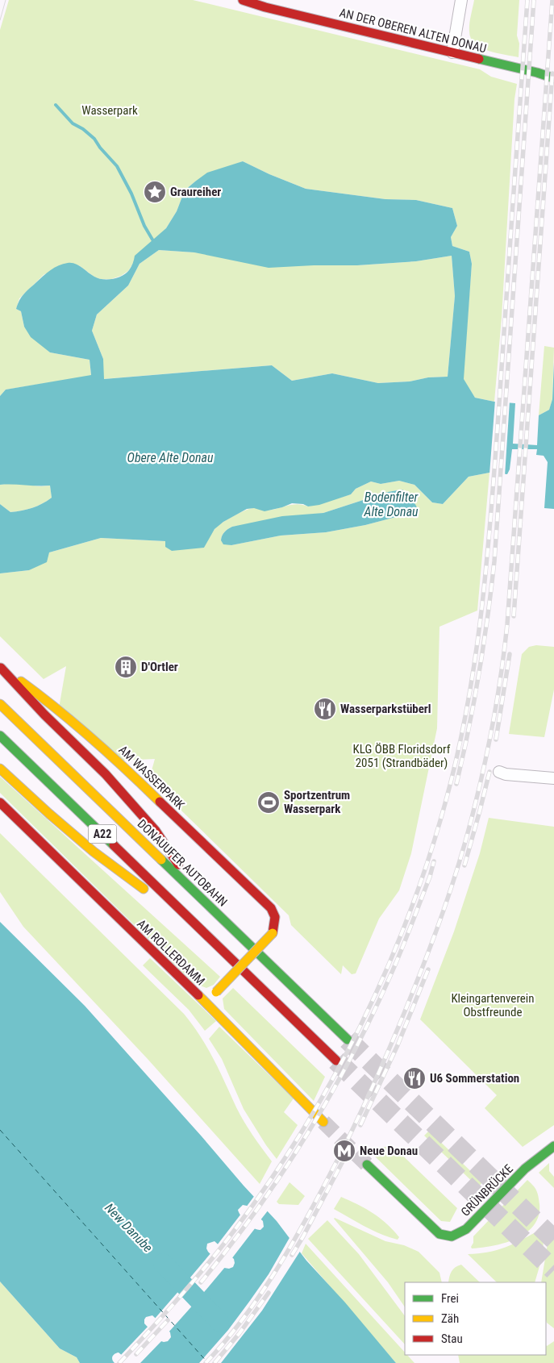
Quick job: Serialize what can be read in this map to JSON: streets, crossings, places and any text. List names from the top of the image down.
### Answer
{
  "streets": {
    "main road": [
      "AN DER OBEREN ALTEN DONAU",
      "AM WASSERPARK",
      "A22",
      "DONAUUFER AUTOBAHN",
      "AM ROLLERDAMM",
      "GRÜNBRÜCKE"
    ]
  },
  "crossings": [
    ["AM WASSERPARK", "AM ROLLERDAMM"]
  ],
  "water": ["Obere Alte Donau", "Bodenfilter Alte Donau", "New Danube"],
  "parks": ["Wasserpark", "KLG ÖBB Floridsdorf 2051 (Strandbäder)", "Kleingartenverein Obstfreunde"],
  "places": {
    "place": ["Graureiher"],
    "building": ["D'Ortler"],
    "restaurant": ["Wasserparkstüberl", "U6 Sommerstation"],
    "sports": ["Sportzentrum Wasserpark"],
    "metro station": ["Neue Donau"]
  },
  "legend": ["Frei", "Zäh", "Stau"]
}
